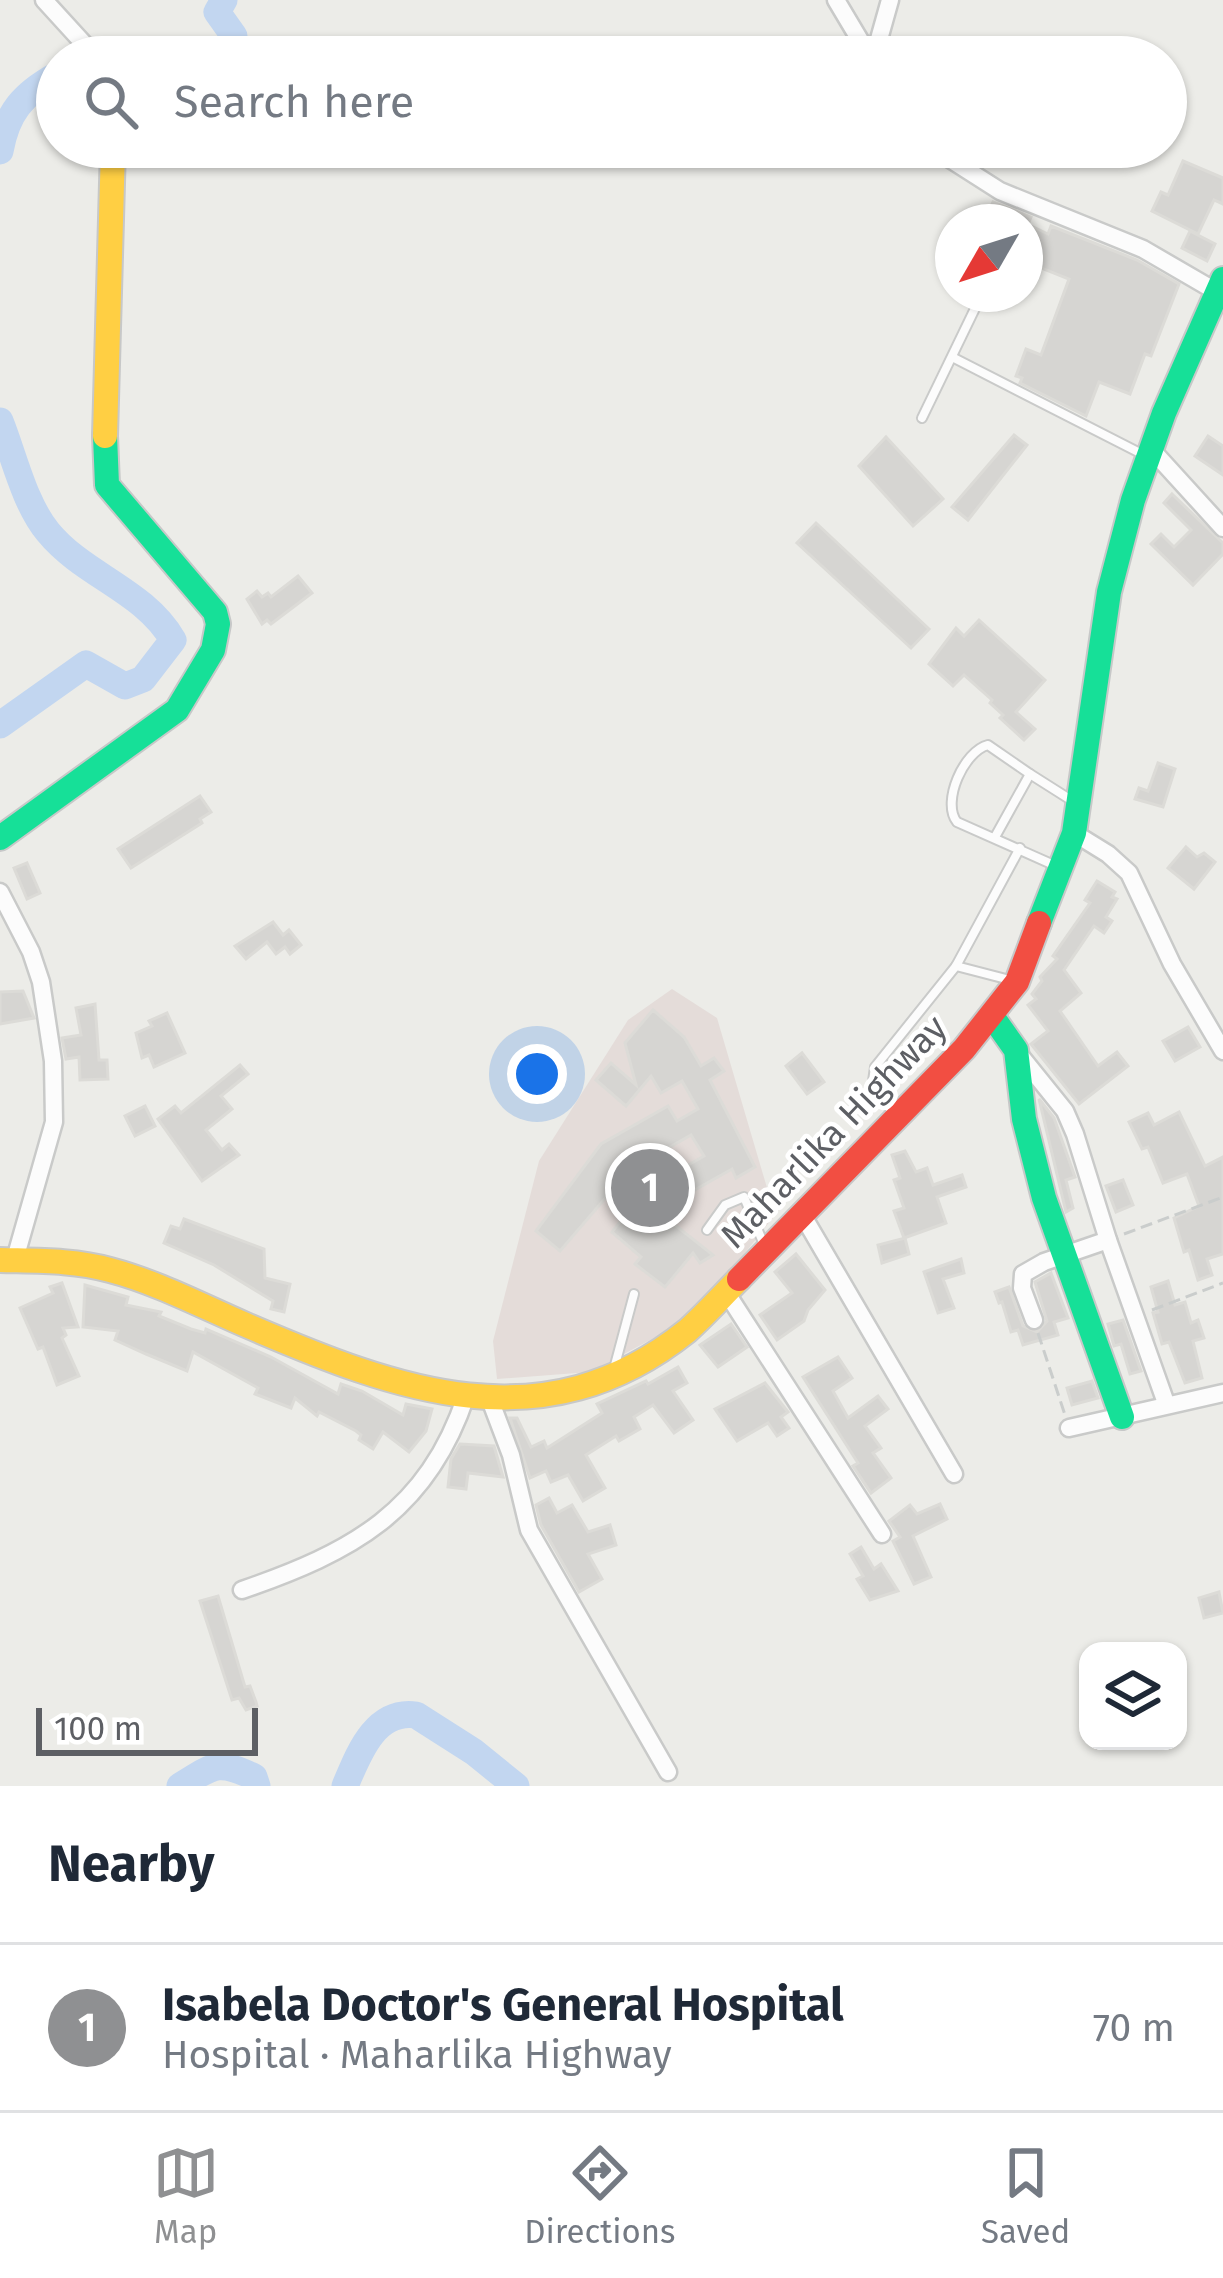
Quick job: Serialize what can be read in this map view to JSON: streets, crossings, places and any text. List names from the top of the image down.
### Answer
{
  "streets": {
    "main road": ["Maharlika Highway"]
  },
  "scale_bar": "100 m",
  "north": "bottom left",
  "page": {
    "search": "Search here",
    "pins": "1",
    "scale": "100 m",
    "heading": "Nearby",
    "list": [
      {
        "mark": "1",
        "name": "Isabela Doctor's General Hospital",
        "note": "Hospital · Maharlika Highway",
        "value": "70 m"
      }
    ],
    "nav": ["Map", "Directions", "Saved"]
  }
}
